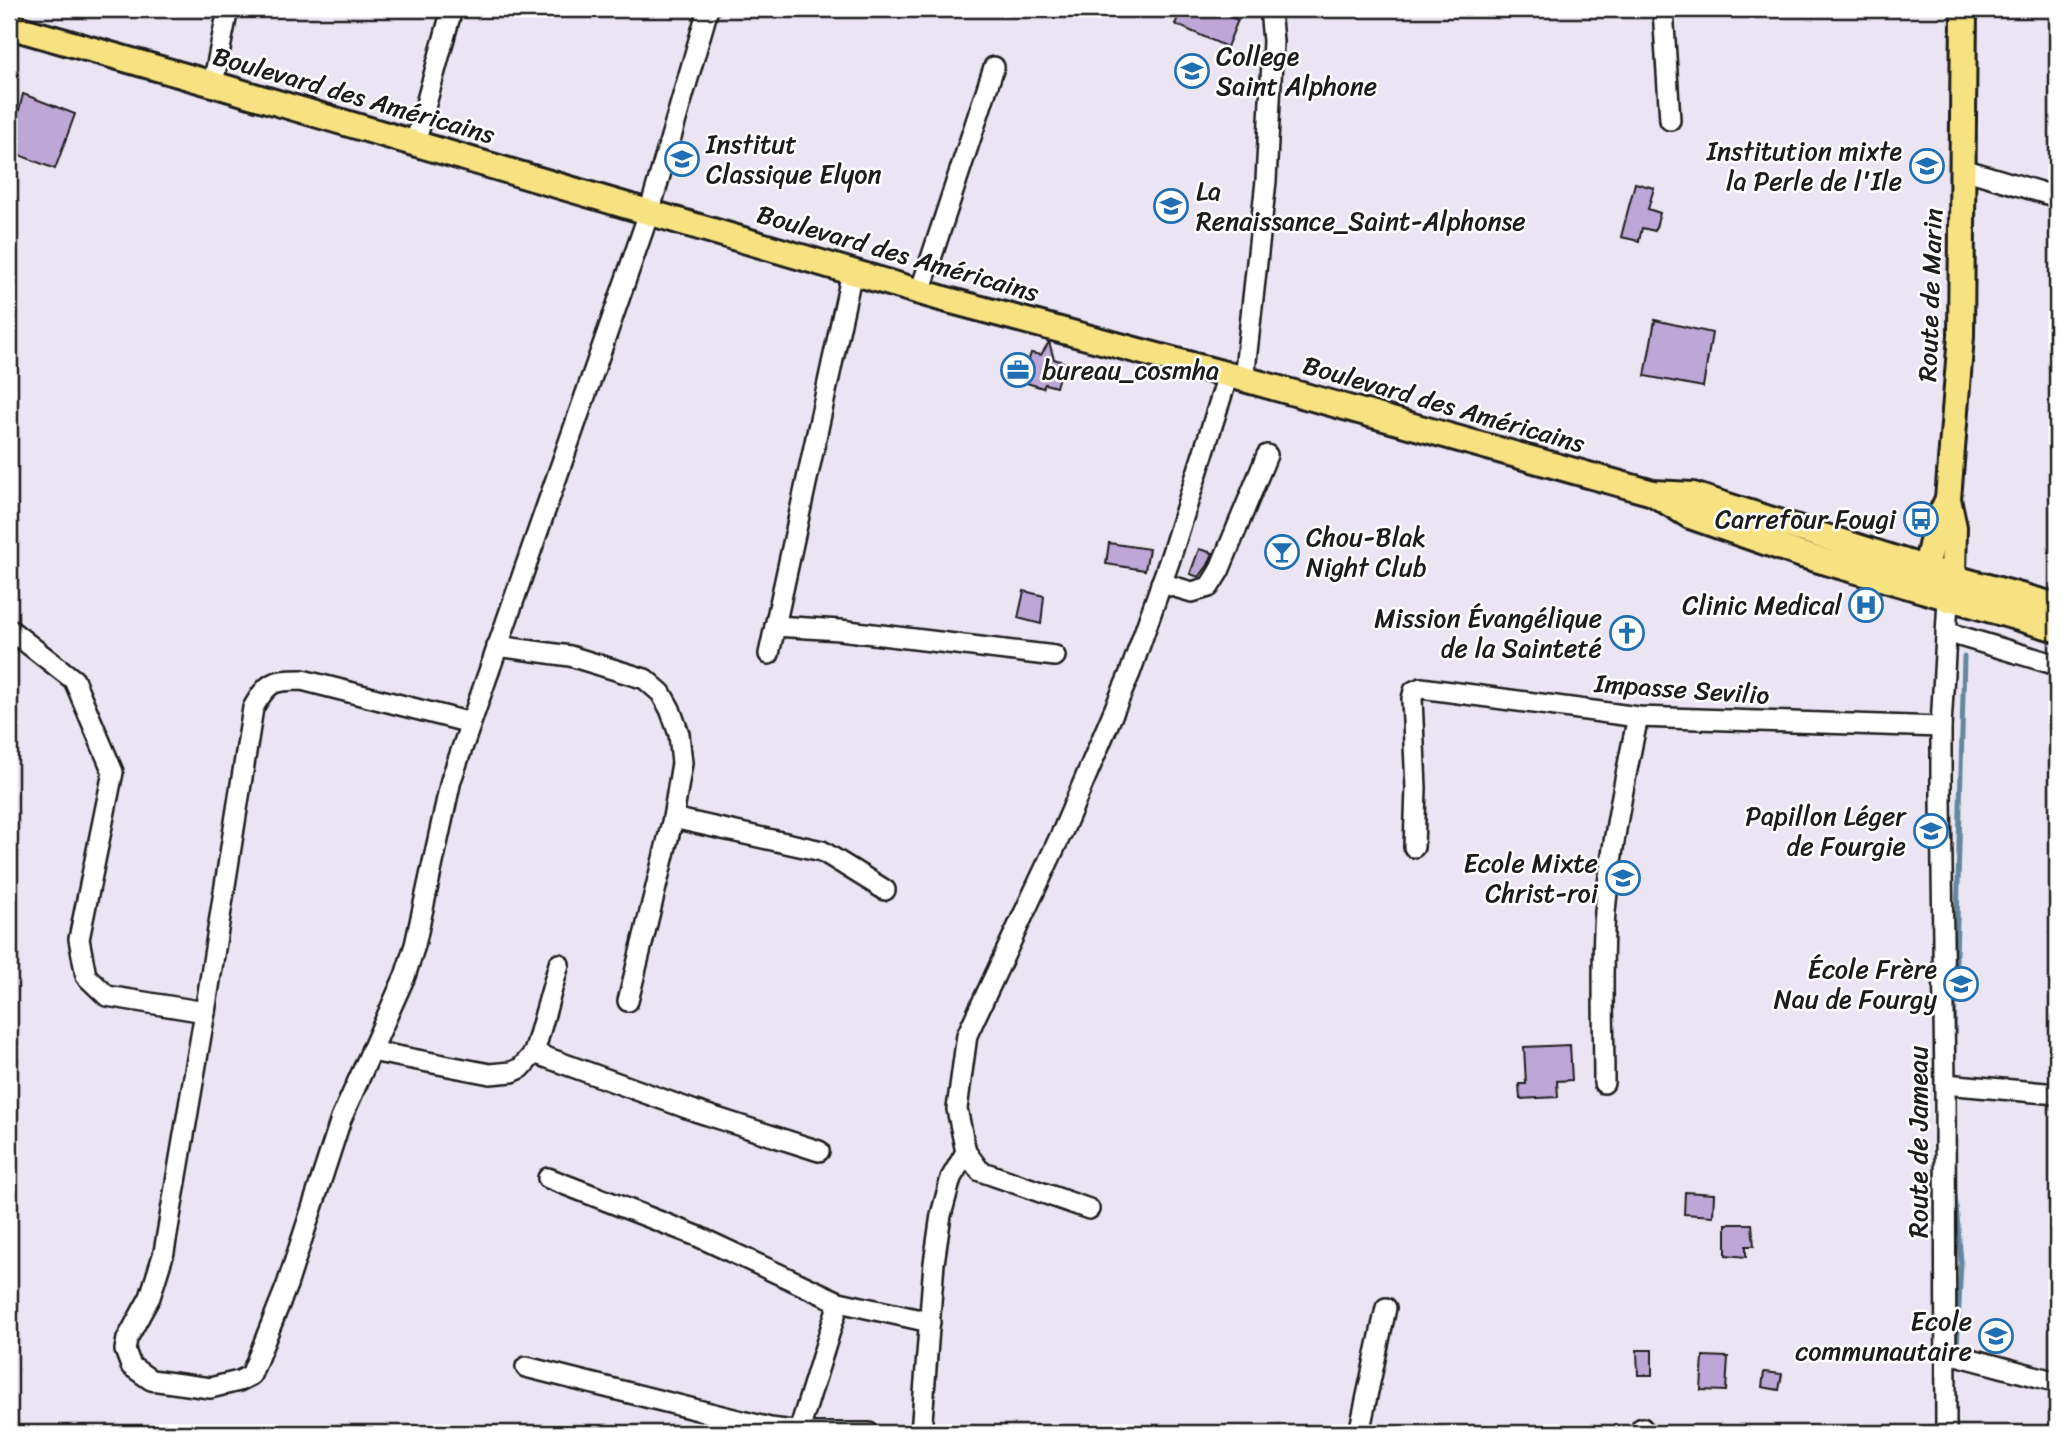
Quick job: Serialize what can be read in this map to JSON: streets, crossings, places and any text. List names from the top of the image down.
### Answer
{
  "streets": {
    "main road": ["Boulevard des Américains", "Route de Marin"],
    "street": ["Impasse Sevilio", "Route de Jameau"]
  },
  "crossings": [
    ["Boulevard des Américains", "Route de Jameau"],
    ["Impasse Sevilio", "Route de Jameau"]
  ],
  "places": {
    "school or university": [
      "College Saint Alphone",
      "Institut Classique Elyon",
      "Institution mixte la Perle de l'Ile",
      "La Renaissance_Saint-Alphonse",
      "Papillon Léger de Fourgie",
      "Ecole Mixte Christ-roi",
      "École Frère Nau de Fourgy",
      "Ecole communautaire"
    ],
    "office": ["bureau_cosmha"],
    "bus stop": ["Carrefour Fougi"],
    "bar": ["Chou-Blak Night Club"],
    "hospital": ["Clinic Medical"],
    "church": ["Mission Évangélique de la Sainteté"]
  }
}
